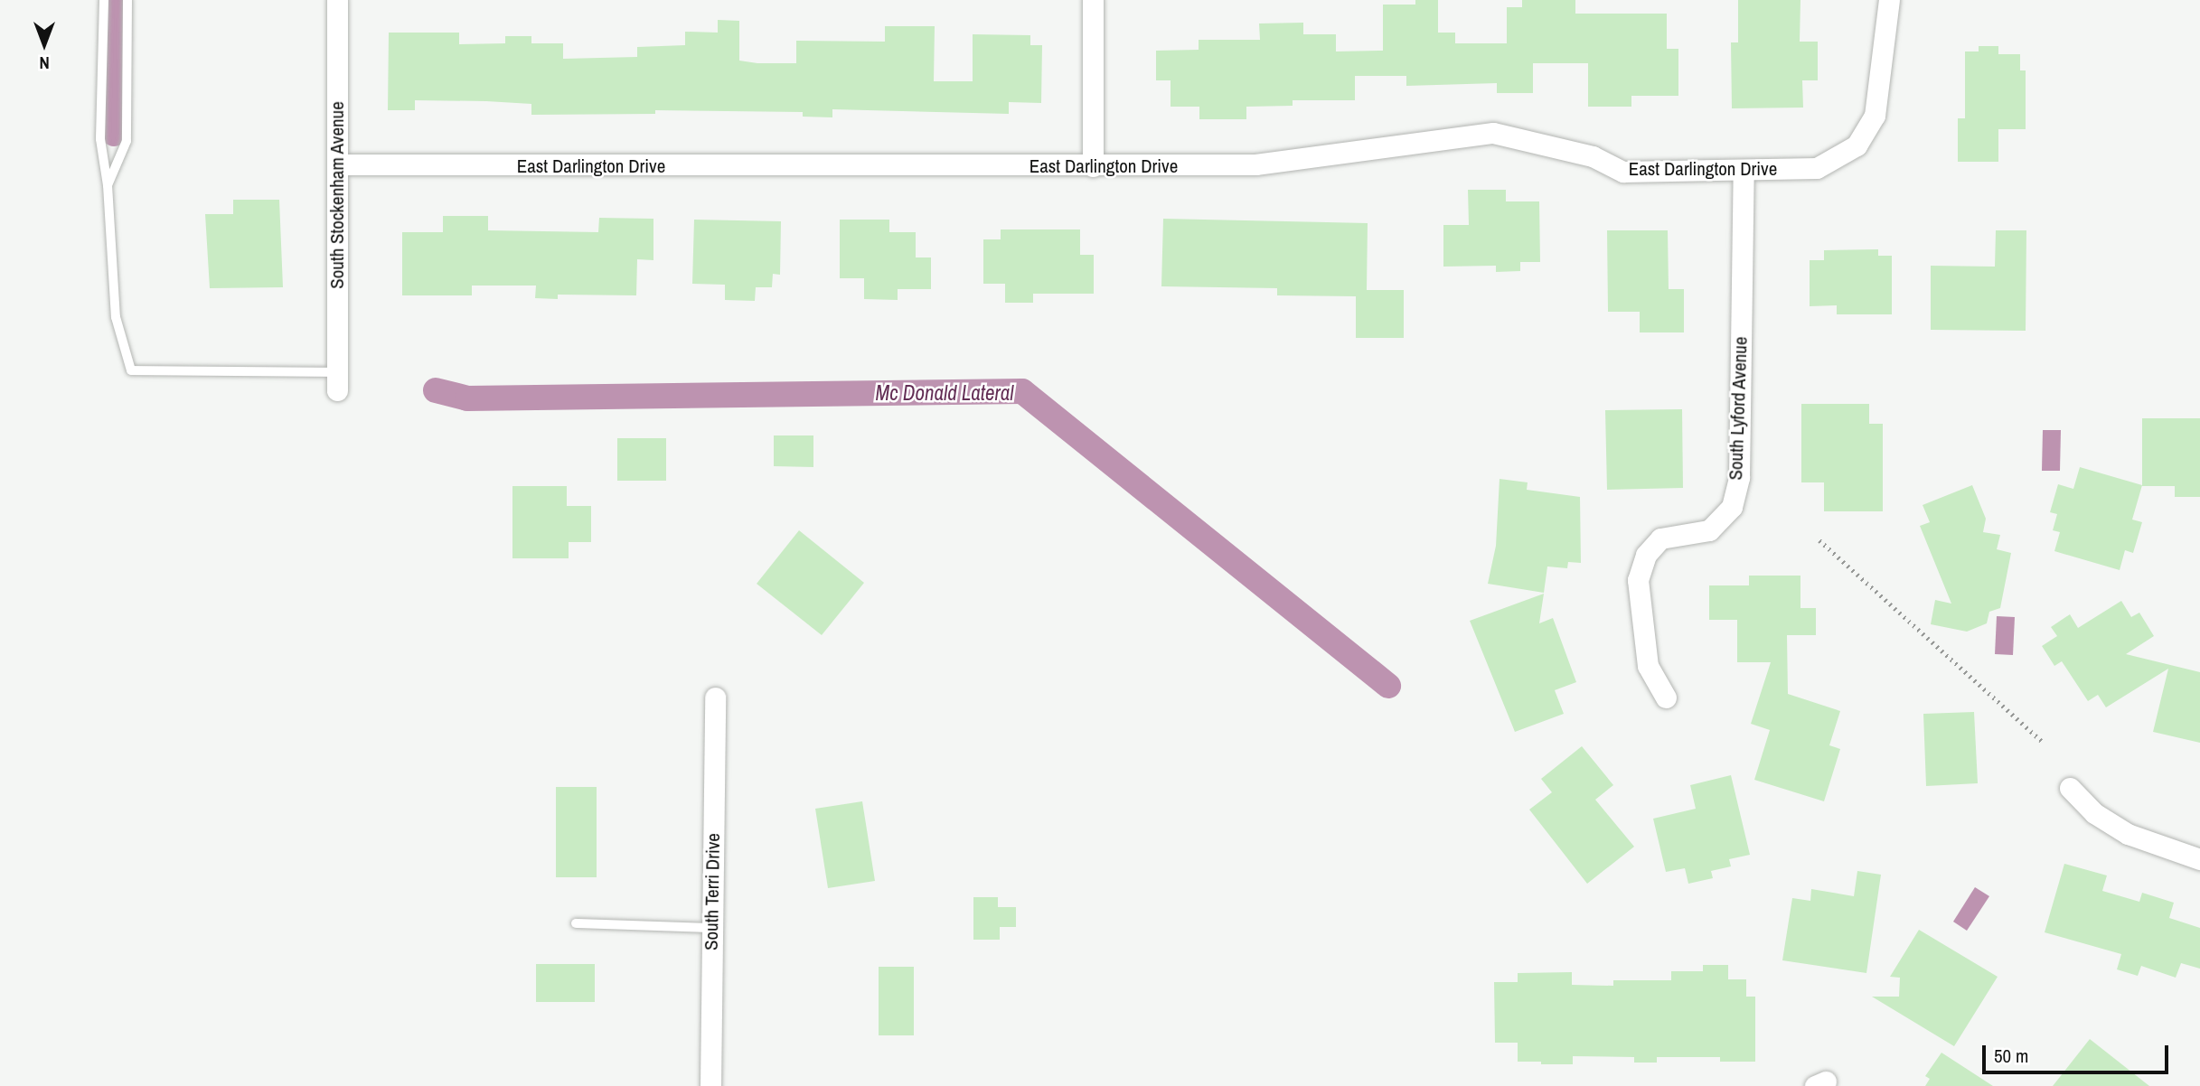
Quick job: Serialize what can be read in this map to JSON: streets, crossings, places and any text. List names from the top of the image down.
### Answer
{
  "streets": {
    "street": [
      "East Darlington Drive",
      "South Stockenham Avenue",
      "South Lyford Avenue",
      "South Terri Drive"
    ]
  },
  "crossings": [
    ["East Darlington Drive", "South Stockenham Avenue"],
    ["East Darlington Drive", "South Lyford Avenue"]
  ],
  "water": ["Mc Donald Lateral"],
  "scale_bar": "50 m",
  "north": "bottom"
}
